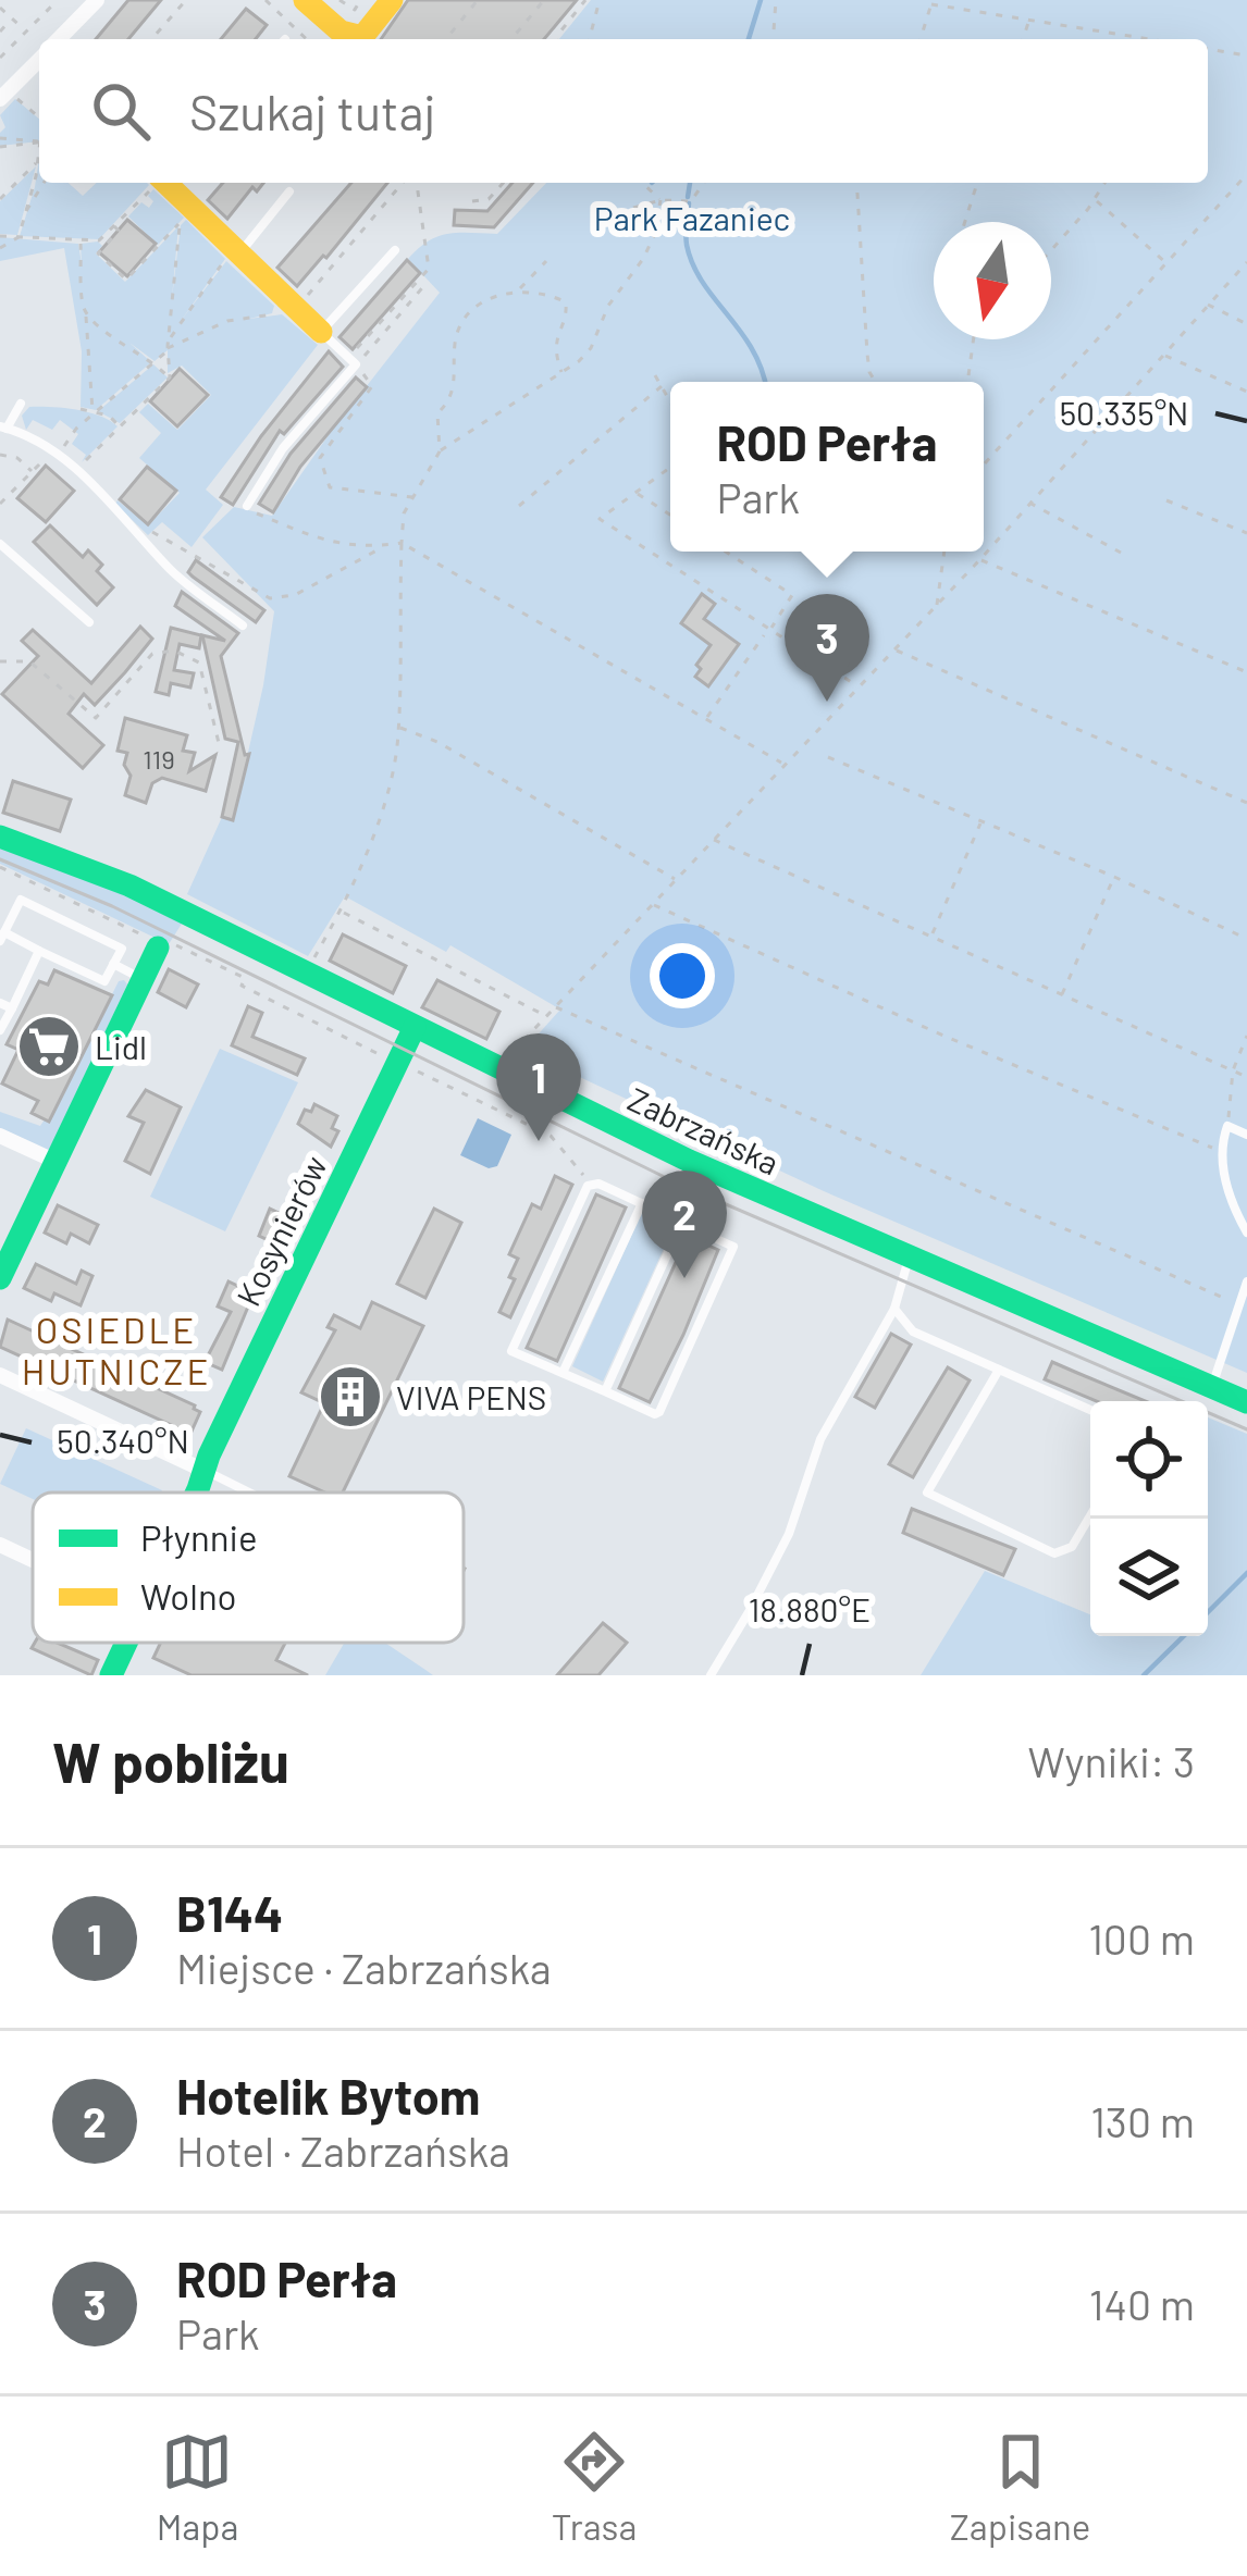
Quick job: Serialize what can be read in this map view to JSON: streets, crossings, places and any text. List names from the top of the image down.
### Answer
{
  "streets": {
    "street": ["Zabrzańska", "Kosynierów"]
  },
  "crossings": [
    ["Zabrzańska", "Kosynierów"]
  ],
  "districts": ["OSIEDLE HUTNICZE"],
  "parks": ["Park Fazaniec"],
  "places": {
    "supermarket": ["Lidl"],
    "building": ["VIVA PENS"]
  },
  "house_numbers": ["119"],
  "legend": ["Płynnie", "Wolno"],
  "north": "bottom",
  "page": {
    "search": "Szukaj tutaj",
    "popup": ["ROD Perła", "Park"],
    "pins": ["3", "1", "2"],
    "heading": ["W pobliżu", "Wyniki: 3"],
    "list": [
      {
        "mark": "1",
        "name": "B144",
        "note": "Miejsce · Zabrzańska",
        "value": "100 m"
      },
      {
        "mark": "2",
        "name": "Hotelik Bytom",
        "note": "Hotel · Zabrzańska",
        "value": "130 m"
      },
      {
        "mark": "3",
        "name": "ROD Perła",
        "note": "Park",
        "value": "140 m"
      }
    ],
    "nav": ["Mapa", "Trasa", "Zapisane"]
  },
  "coordinates": ["50.335°N", "50.340°N", "18.880°E"]
}
